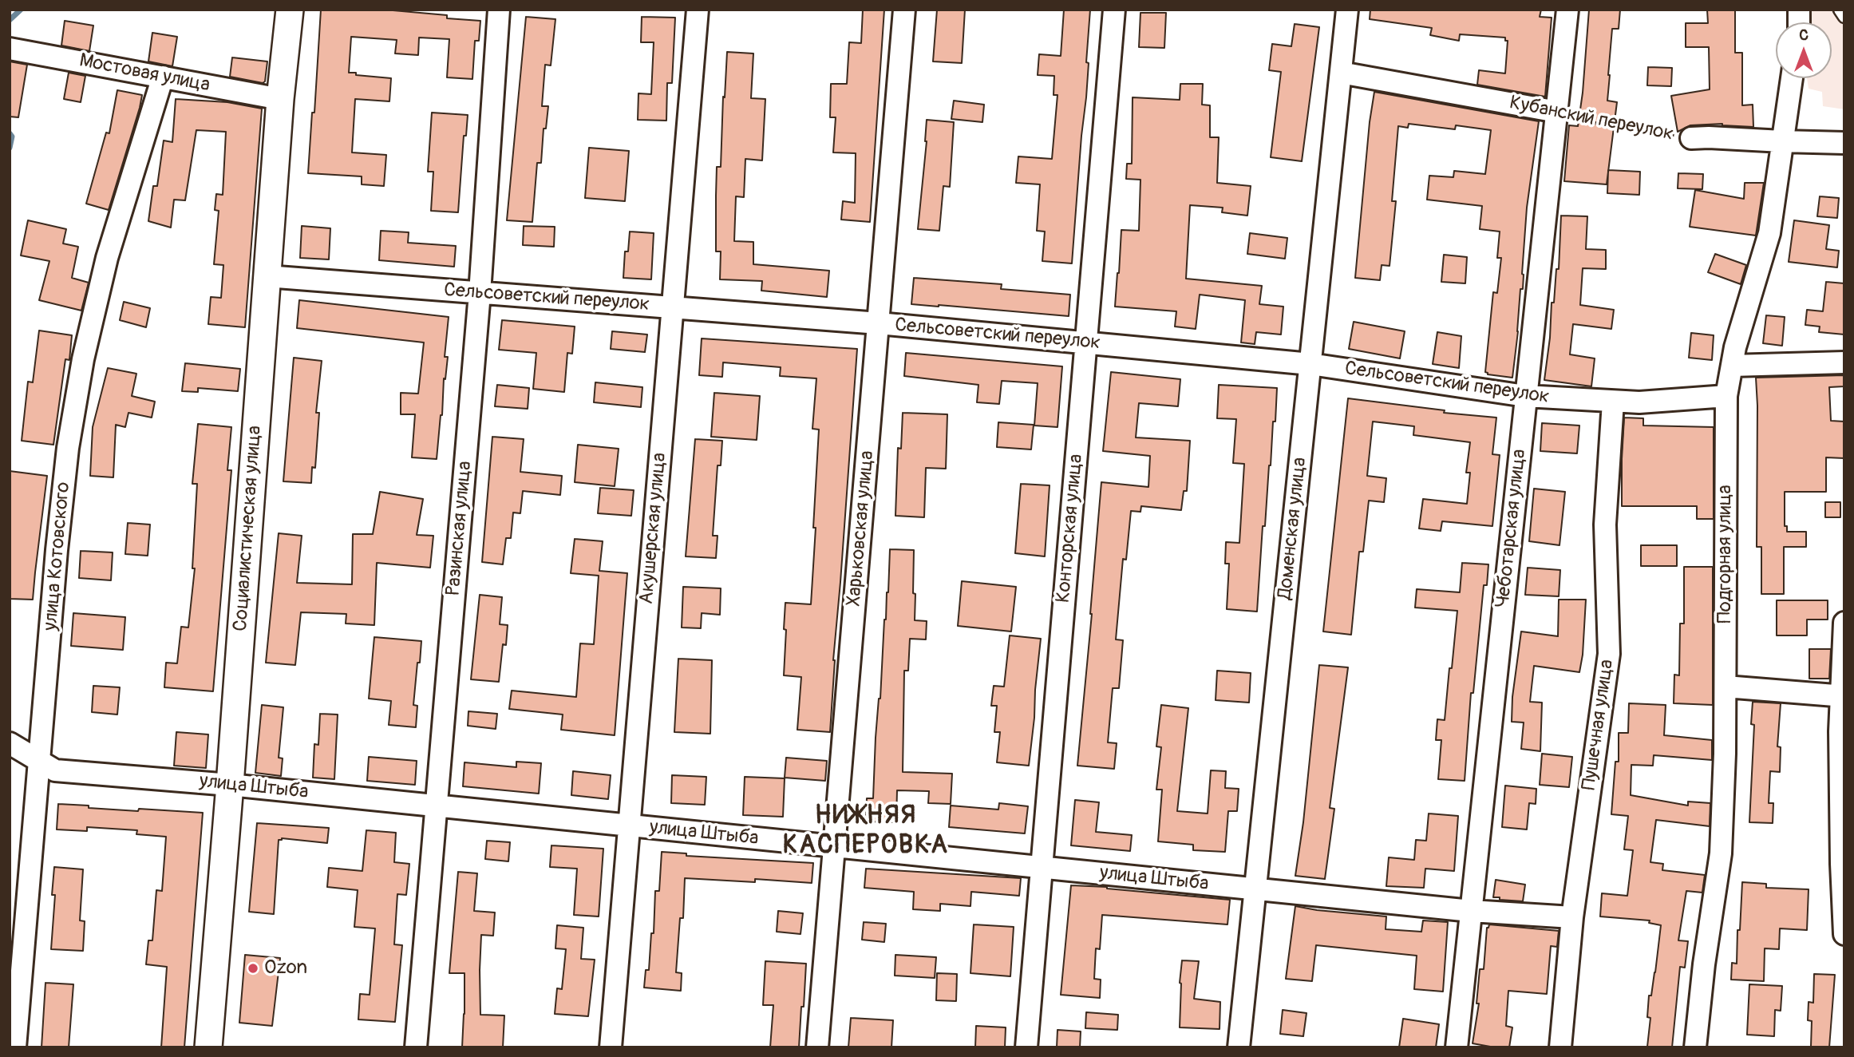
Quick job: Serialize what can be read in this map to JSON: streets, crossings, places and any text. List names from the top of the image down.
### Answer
{
  "streets": {
    "street": [
      "Мостовая улица",
      "Кубанский переулок",
      "Сельсоветский переулок",
      "Социалистическая улица",
      "Разинская улица",
      "Акушерская улица",
      "Харьковская улица",
      "Конторская улица",
      "Доменская улица",
      "Чеботарская улица",
      "Подгорная улица",
      "улица Котовского",
      "Пушечная улица",
      "улица Штыба"
    ]
  },
  "crossings": [
    ["Мостовая улица", "Социалистическая улица"],
    ["Мостовая улица", "улица Котовского"],
    ["Кубанский переулок", "Доменская улица"],
    ["Кубанский переулок", "Чеботарская улица"],
    ["Кубанский переулок", "Подгорная улица"],
    ["Сельсоветский переулок", "Социалистическая улица"],
    ["Сельсоветский переулок", "Разинская улица"],
    ["Сельсоветский переулок", "Акушерская улица"],
    ["Сельсоветский переулок", "Харьковская улица"],
    ["Сельсоветский переулок", "Конторская улица"],
    ["Сельсоветский переулок", "Доменская улица"],
    ["Сельсоветский переулок", "Чеботарская улица"],
    ["Сельсоветский переулок", "Подгорная улица"],
    ["Сельсоветский переулок", "Пушечная улица"],
    ["Социалистическая улица", "улица Штыба"],
    ["Разинская улица", "улица Штыба"],
    ["Акушерская улица", "улица Штыба"],
    ["Харьковская улица", "улица Штыба"],
    ["Конторская улица", "улица Штыба"],
    ["Доменская улица", "улица Штыба"],
    ["Чеботарская улица", "улица Штыба"],
    ["улица Котовского", "улица Штыба"],
    ["Пушечная улица", "улица Штыба"]
  ],
  "districts": ["НИЖНЯЯ КАСПЕРОВКА"],
  "places": ["Ozon"],
  "north": "top"
}
